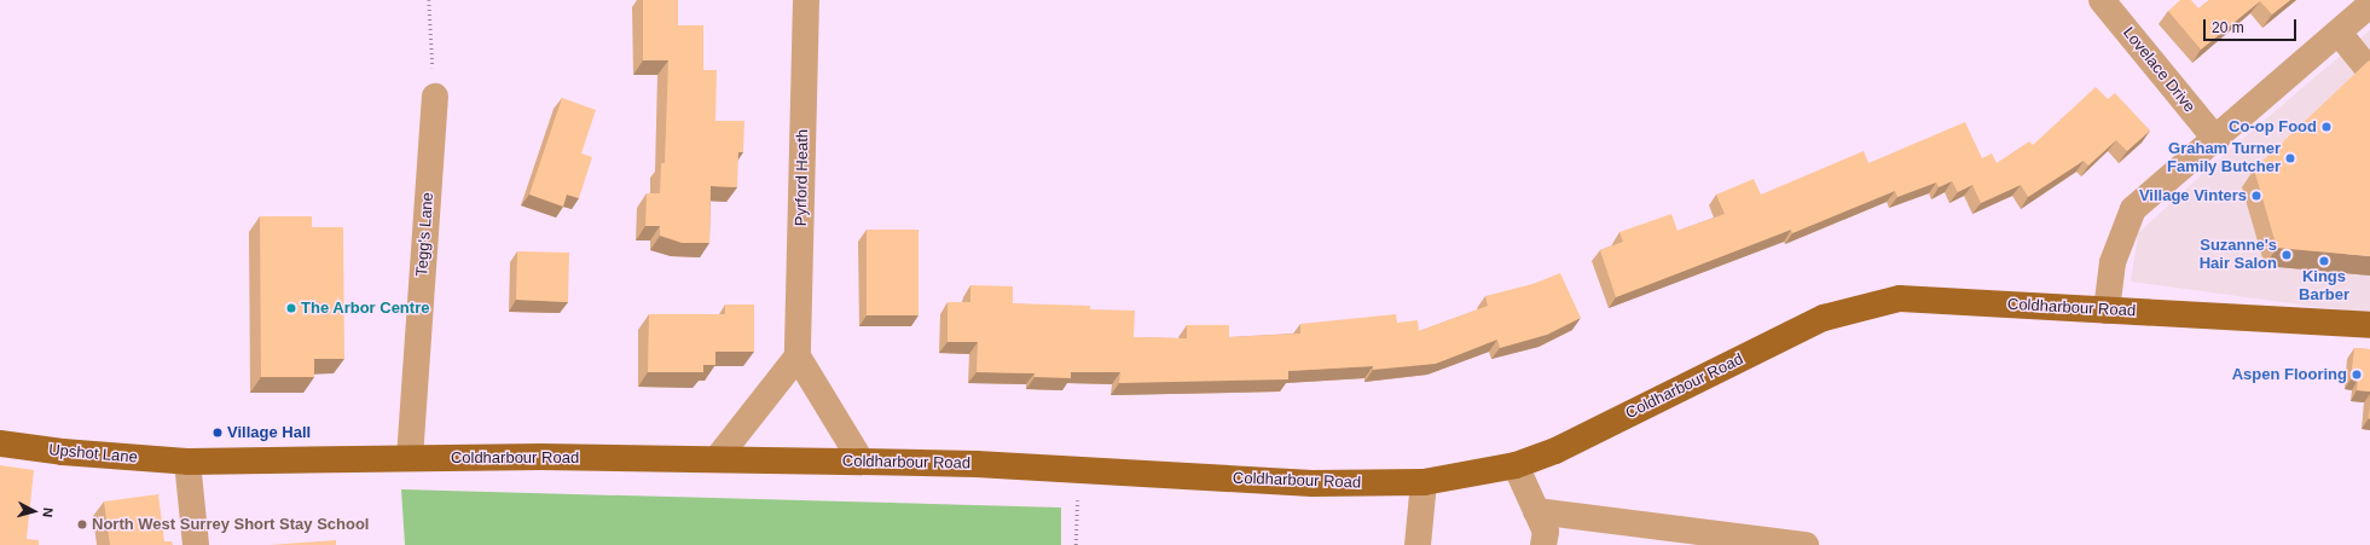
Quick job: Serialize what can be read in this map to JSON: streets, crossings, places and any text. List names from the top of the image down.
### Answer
{
  "streets": {
    "main road": ["Coldharbour Road", "Upshot Lane"],
    "street": ["Lovelace Drive", "Pyrford Heath", "Tegg's Lane"]
  },
  "crossings": [
    ["Tegg's Lane", "Coldharbour Road"],
    ["Coldharbour Road", "Upshot Lane"]
  ],
  "places": [
    "Co-op Food",
    "Graham Turner Family Butcher",
    "Village Vinters",
    "Suzanne's Hair Salon",
    "Kings Barber",
    "The Arbor Centre",
    "Aspen Flooring",
    "Village Hall",
    "North West Surrey Short Stay School"
  ],
  "scale_bar": "20 m",
  "north": "right"
}
